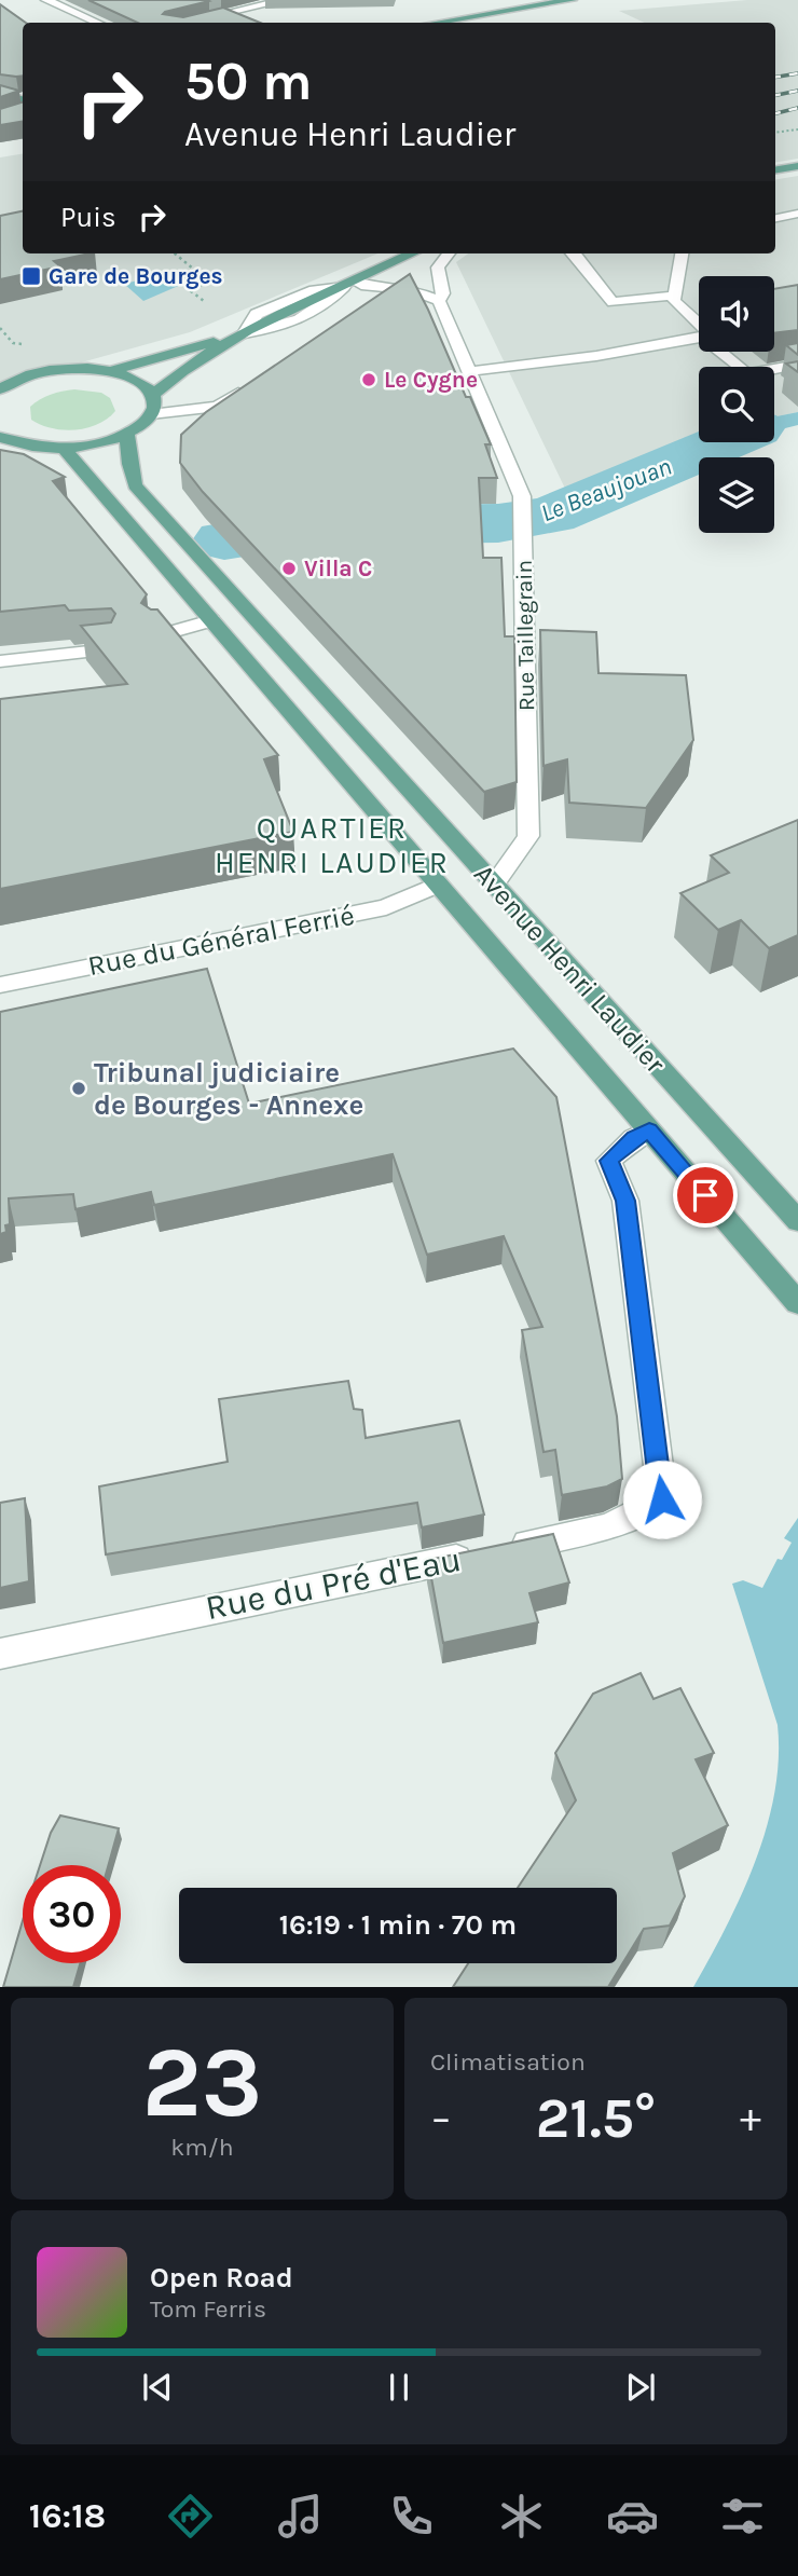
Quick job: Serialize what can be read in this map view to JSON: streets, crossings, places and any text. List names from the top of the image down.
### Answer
{
  "streets": {
    "main road": ["Avenue Henri Laudier"],
    "street": ["Rue Taillegrain", "Rue du Général Ferrié", "Rue du Pré d'Eau"]
  },
  "crossings": [
    ["Rue Taillegrain", "Avenue Henri Laudier"],
    ["Rue du Général Ferrié", "Avenue Henri Laudier"],
    ["Avenue Henri Laudier", "Rue du Pré d'Eau"]
  ],
  "districts": ["QUARTIER HENRI LAUDIER"],
  "water": ["Le Beaujouan"],
  "places": {
    "transit": ["Gare de Bourges"],
    "other": ["Le Cygne", "Villa C", "Tribunal judiciaire de Bourges - Annexe"]
  },
  "page": {
    "turn": ["50 m", "Avenue Henri Laudier"],
    "then": "Puis",
    "limit": "30",
    "trip": "16:19 · 1 min · 70 m",
    "tile": [
      ["23", "km/h"],
      "Climatisation"
    ],
    "heat": ["−", "21.5°", "+"],
    "song": ["Open Road", "Tom Ferris"],
    "tabs": "16:18"
  }
}
